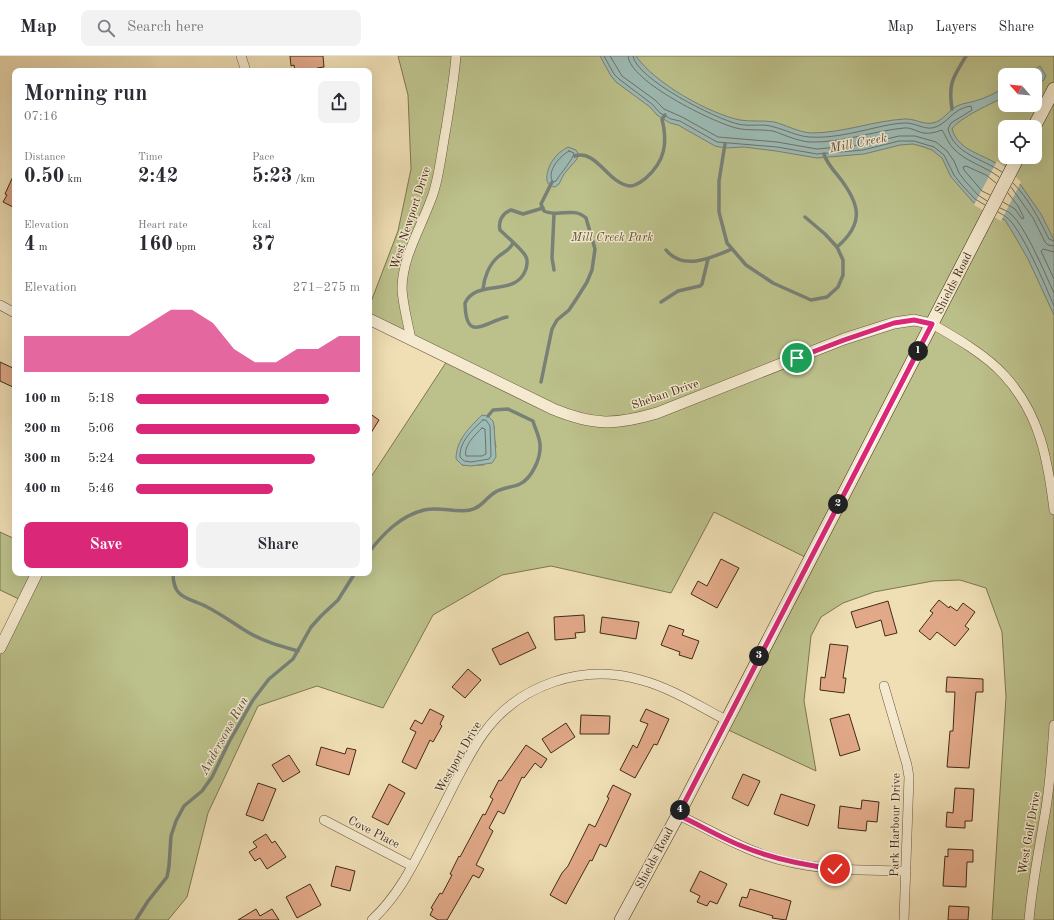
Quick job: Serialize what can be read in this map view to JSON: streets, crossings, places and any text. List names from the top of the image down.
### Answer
{
  "streets": {
    "main road": ["Shields Road"],
    "street": [
      "West Newport Drive",
      "Sheban Drive",
      "Westport Drive",
      "Park Harbour Drive",
      "Cove Place",
      "West Golf Drive"
    ]
  },
  "crossings": [
    ["West Newport Drive", "Sheban Drive"],
    ["Shields Road", "Sheban Drive"],
    ["Shields Road", "Westport Drive"],
    ["Westport Drive", "Cove Place"]
  ],
  "water": ["Mill Creek", "Andersons Run"],
  "parks": ["Mill Creek Park"],
  "north": "top left",
  "page": {
    "header": "Map",
    "search": "Search here",
    "nav": ["Map", "Layers", "Share"],
    "heading": ["Morning run", "07:16"],
    "stats": [
      ["Distance", "0.50 km"],
      ["Time", "2:42"],
      ["Pace", "5:23 /km"],
      ["Elevation", "4 m"],
      ["Heart rate", "160 bpm"],
      ["kcal", "37"]
    ],
    "chart": ["Elevation", "271–275 m"],
    "pins": [
      "1",
      "2",
      "3",
      "4"
    ],
    "list": [
      {
        "name": "100 m",
        "note": "5:18"
      },
      {
        "name": "200 m",
        "note": "5:06"
      },
      {
        "name": "300 m",
        "note": "5:24"
      },
      {
        "name": "400 m",
        "note": "5:46"
      }
    ],
    "buttons": ["Save", "Share"]
  }
}
